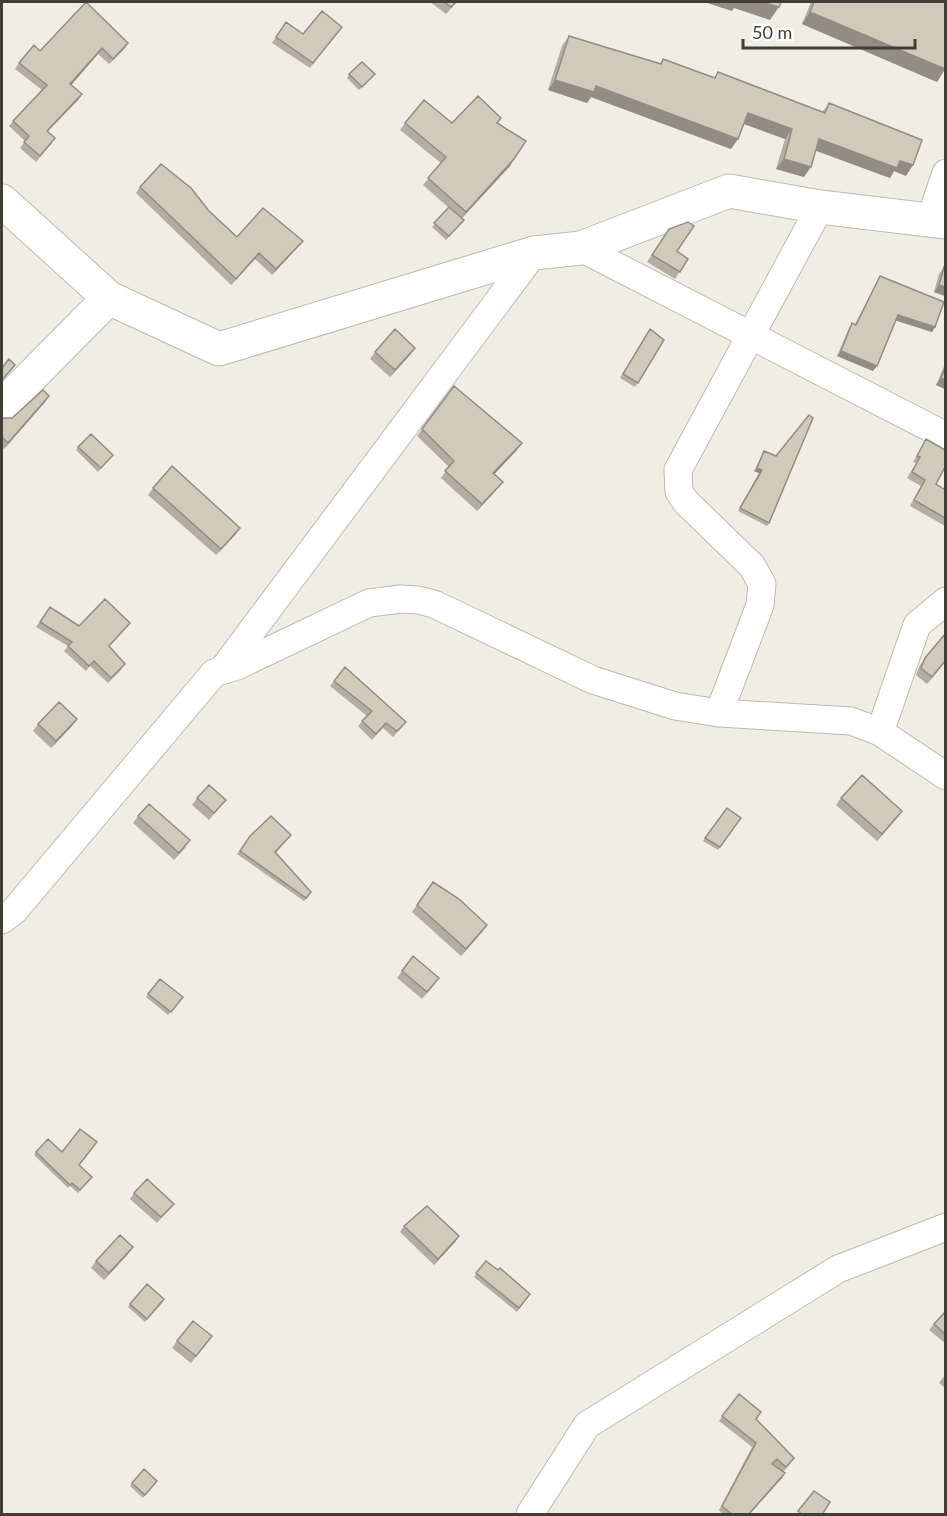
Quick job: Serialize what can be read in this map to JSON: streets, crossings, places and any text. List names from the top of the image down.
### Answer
{
  "scale_bar": "50 m"
}
